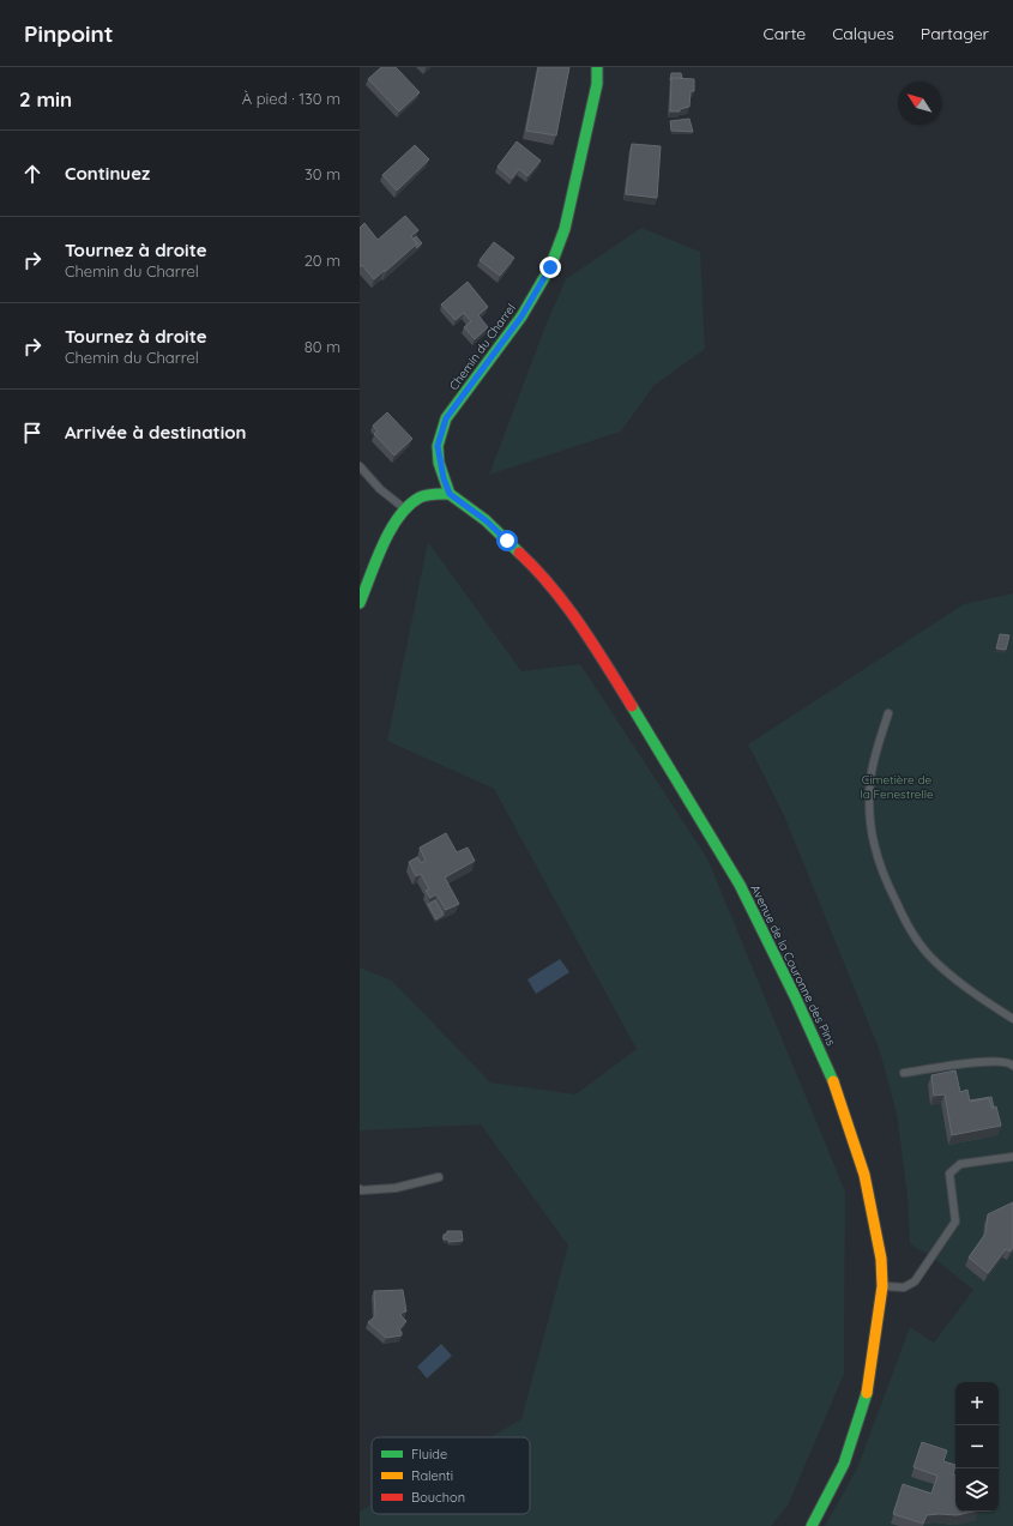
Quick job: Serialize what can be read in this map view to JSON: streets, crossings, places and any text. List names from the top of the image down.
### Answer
{
  "streets": {
    "street": ["Chemin du Charrel", "Avenue de la Couronne des Pins"]
  },
  "crossings": [
    ["Chemin du Charrel", "Avenue de la Couronne des Pins"]
  ],
  "parks": ["Cimetière de la Fenestrelle"],
  "legend": ["Fluide", "Ralenti", "Bouchon"],
  "north": "top left",
  "page": {
    "header": "Pinpoint",
    "nav": ["Carte", "Calques", "Partager"],
    "heading": ["2 min", "À pied · 130 m"],
    "list": [
      ["Continuez", "30 m"],
      ["Tournez à droite", "Chemin du Charrel", "20 m"],
      ["Tournez à droite", "Chemin du Charrel", "80 m"],
      "Arrivée à destination"
    ],
    "map_buttons": ["+", "−"]
  }
}
